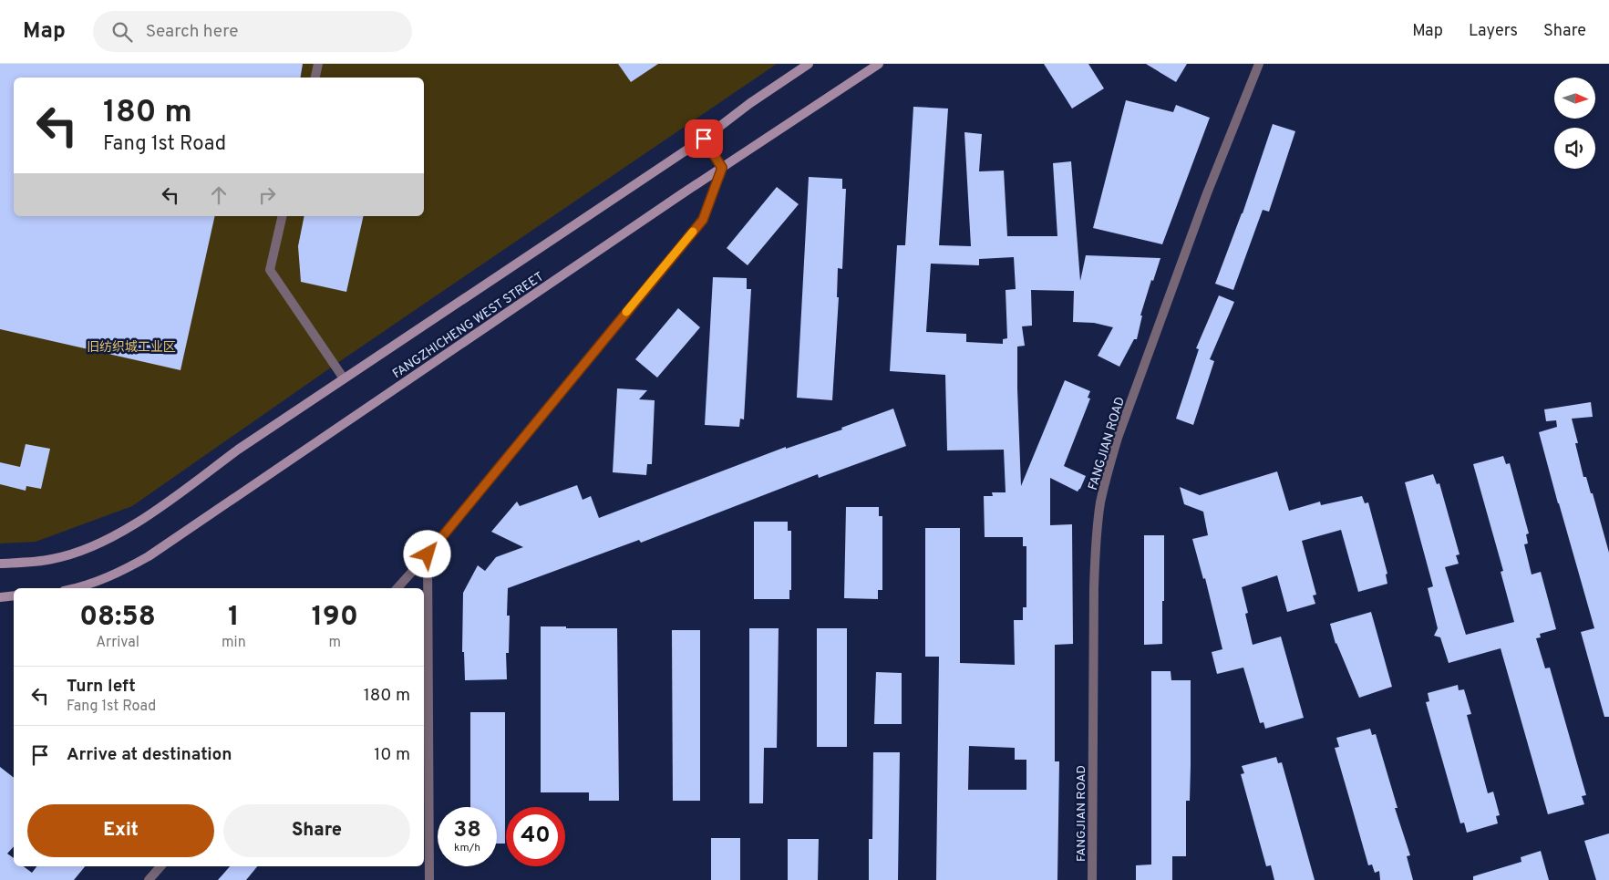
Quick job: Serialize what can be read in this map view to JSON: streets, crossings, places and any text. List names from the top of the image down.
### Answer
{
  "streets": {
    "main road": ["FANGZHICHENG WEST STREET"],
    "street": ["FANGJIAN ROAD"]
  },
  "parks": ["旧纺织城工业区"],
  "north": "right",
  "page": {
    "header": "Map",
    "search": "Search here",
    "nav": ["Map", "Layers", "Share"],
    "turn": ["180 m", "Fang 1st Road"],
    "eta": [
      "08:58",
      "Arrival",
      "1",
      "min",
      "190",
      "m"
    ],
    "list": [
      {
        "name": "Turn left",
        "note": "Fang 1st Road",
        "value": "180 m"
      },
      {
        "name": "Arrive at destination",
        "value": "10 m"
      }
    ],
    "buttons": ["Exit", "Share"],
    "speed": "38 km/h",
    "limit": "40"
  }
}
